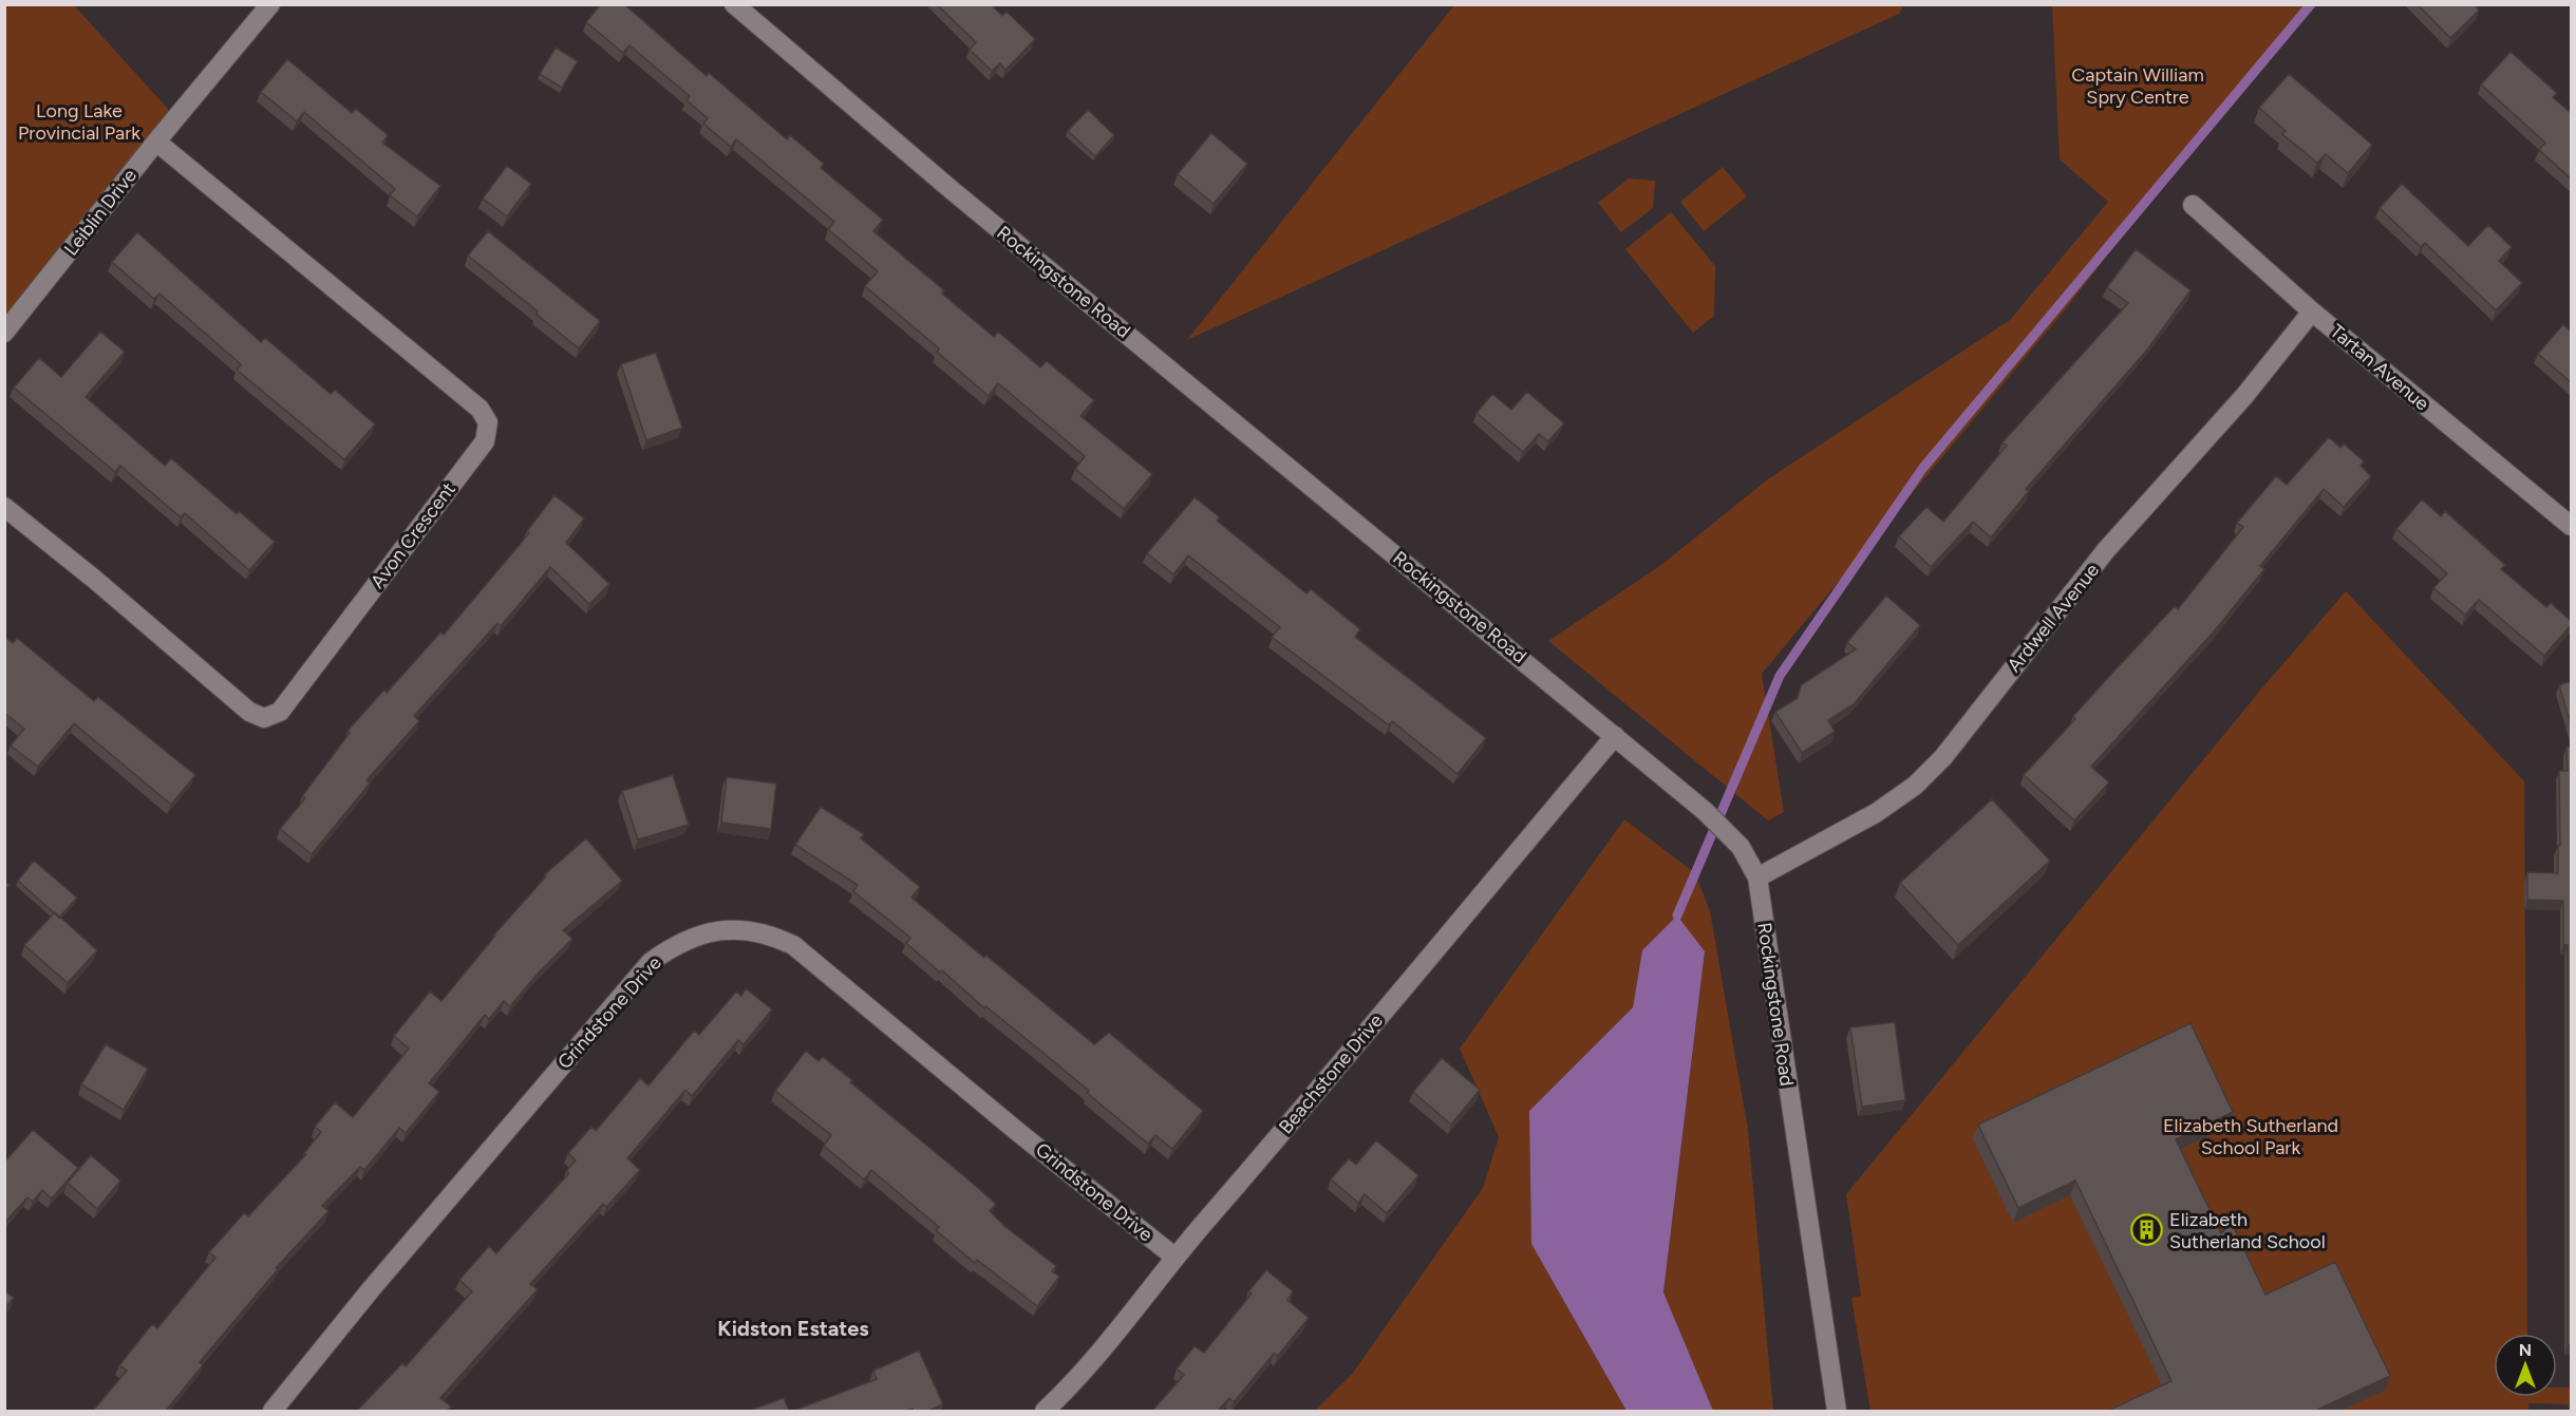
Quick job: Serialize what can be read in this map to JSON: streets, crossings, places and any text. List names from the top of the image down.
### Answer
{
  "streets": {
    "street": [
      "Leiblin Drive",
      "Rockingstone Road",
      "Tartan Avenue",
      "Avon Crescent",
      "Ardwell Avenue",
      "Grindstone Drive",
      "Beachstone Drive"
    ]
  },
  "crossings": [
    ["Leiblin Drive", "Avon Crescent"],
    ["Rockingstone Road", "Ardwell Avenue"],
    ["Rockingstone Road", "Beachstone Drive"],
    ["Tartan Avenue", "Ardwell Avenue"],
    ["Grindstone Drive", "Beachstone Drive"]
  ],
  "districts": ["Kidston Estates"],
  "parks": ["Captain William Spry Centre", "Long Lake Provincial Park", "Elizabeth Sutherland School Park"],
  "places": {
    "building": ["Elizabeth Sutherland School"]
  },
  "north": "top"
}
